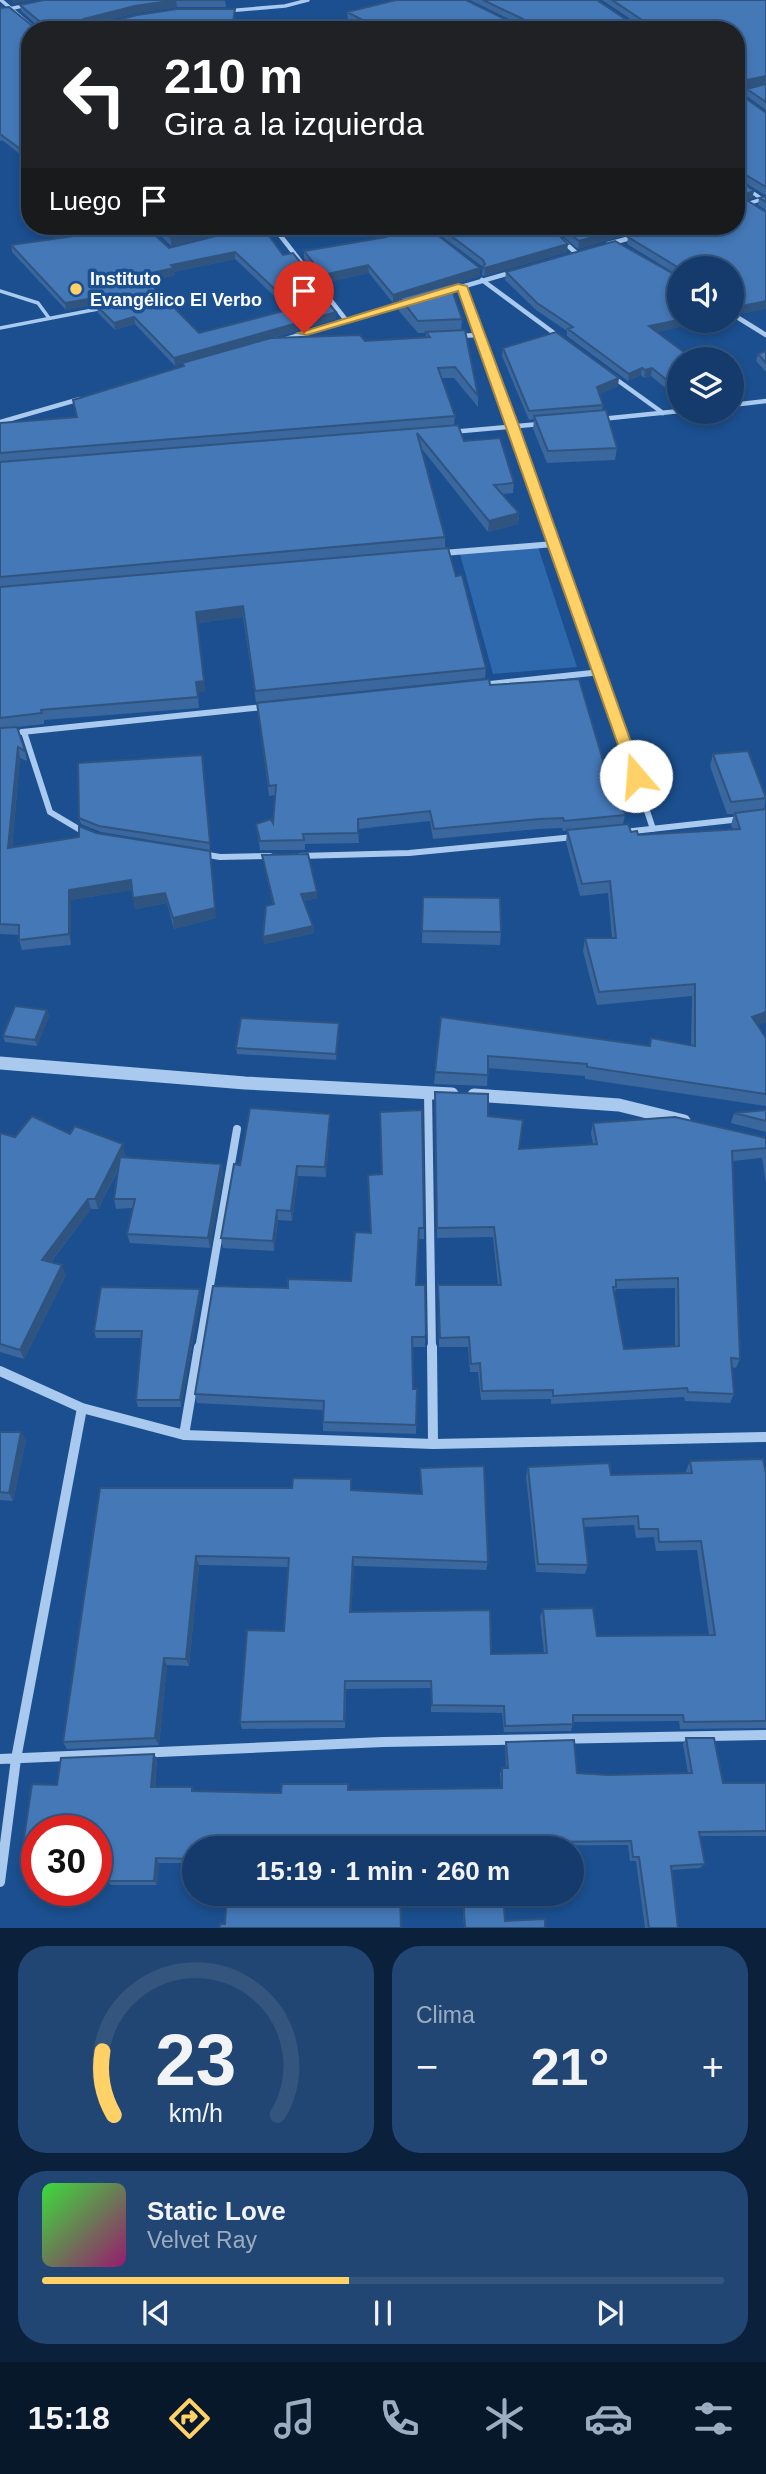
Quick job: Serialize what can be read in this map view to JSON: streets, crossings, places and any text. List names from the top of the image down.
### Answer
{
  "places": ["Instituto Evangélico El Verbo"],
  "page": {
    "turn": ["210 m", "Gira a la izquierda"],
    "then": "Luego",
    "limit": "30",
    "trip": "15:19 · 1 min · 260 m",
    "tile": "Clima",
    "heat": ["−", "21°", "+"],
    "song": ["Static Love", "Velvet Ray"],
    "tabs": "15:18",
    "gauge": ["23", "km/h"]
  }
}
